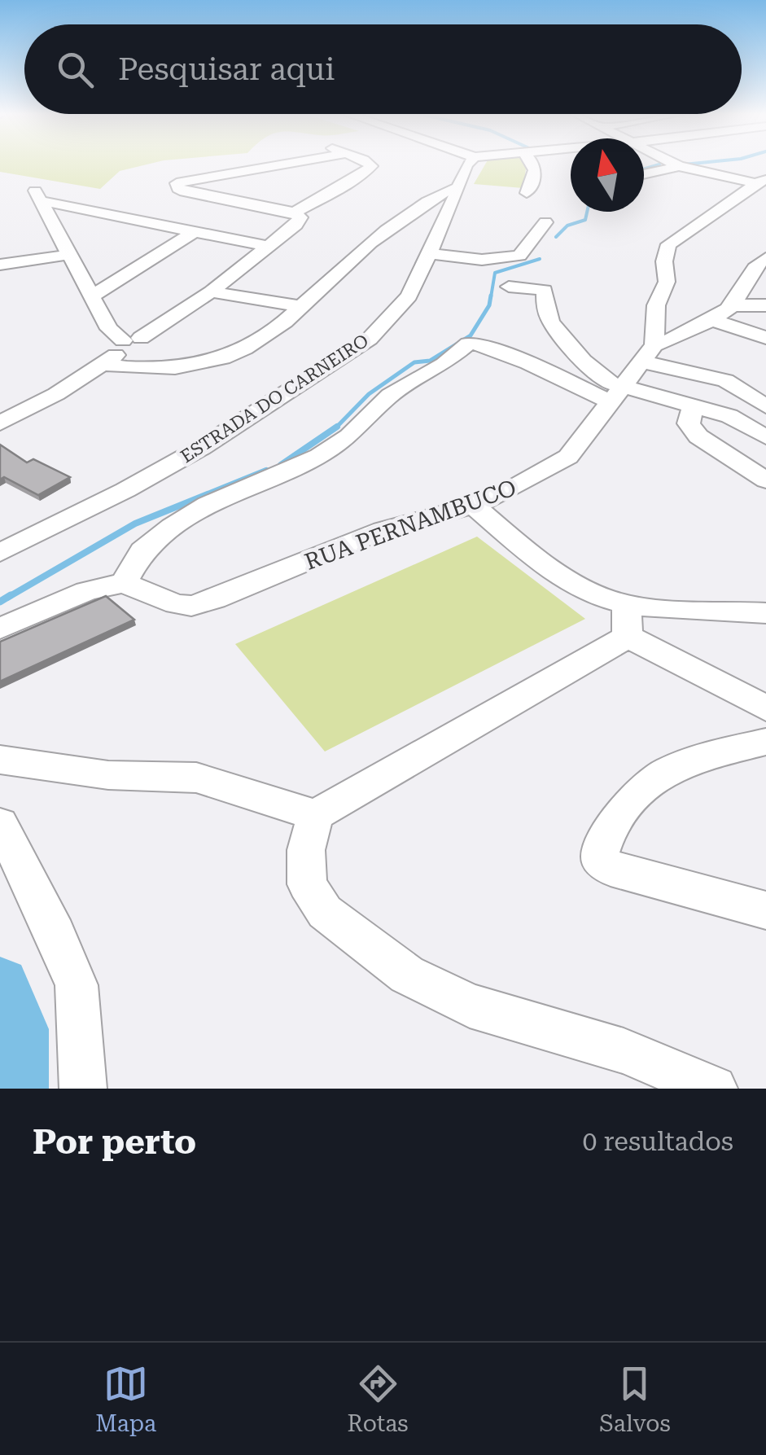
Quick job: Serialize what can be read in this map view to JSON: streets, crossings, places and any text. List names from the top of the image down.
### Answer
{
  "streets": {
    "street": ["ESTRADA DO CARNEIRO", "RUA PERNAMBUCO"]
  },
  "north": "top",
  "page": {
    "search": "Pesquisar aqui",
    "heading": ["Por perto", "0 resultados"],
    "nav": ["Mapa", "Rotas", "Salvos"]
  }
}
